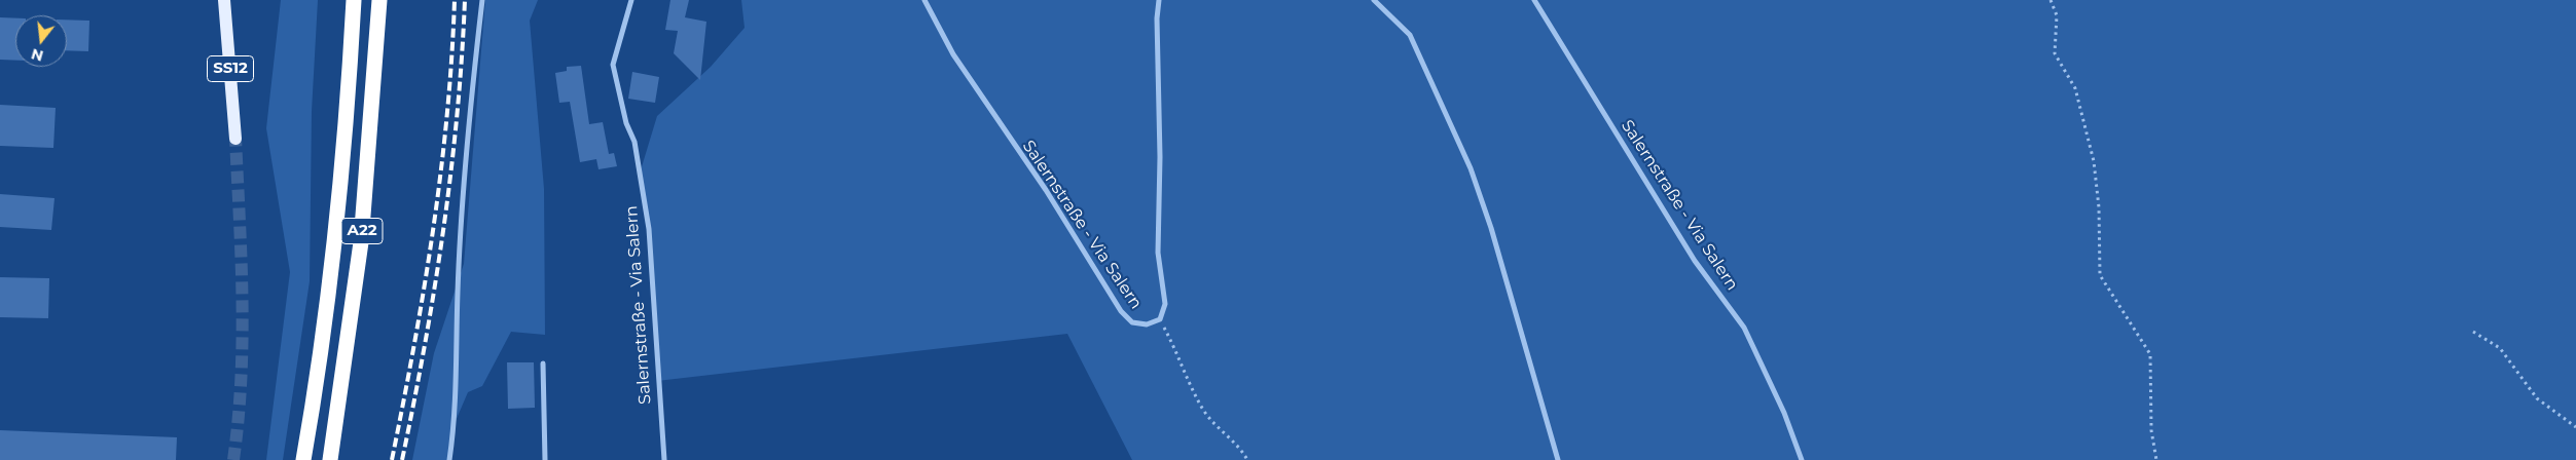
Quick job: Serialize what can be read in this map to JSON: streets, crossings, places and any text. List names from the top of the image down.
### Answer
{
  "streets": {
    "highway": ["A22"],
    "main road": ["SS12"],
    "street": ["Salernstraße - Via Salern"]
  },
  "north": "bottom"
}
